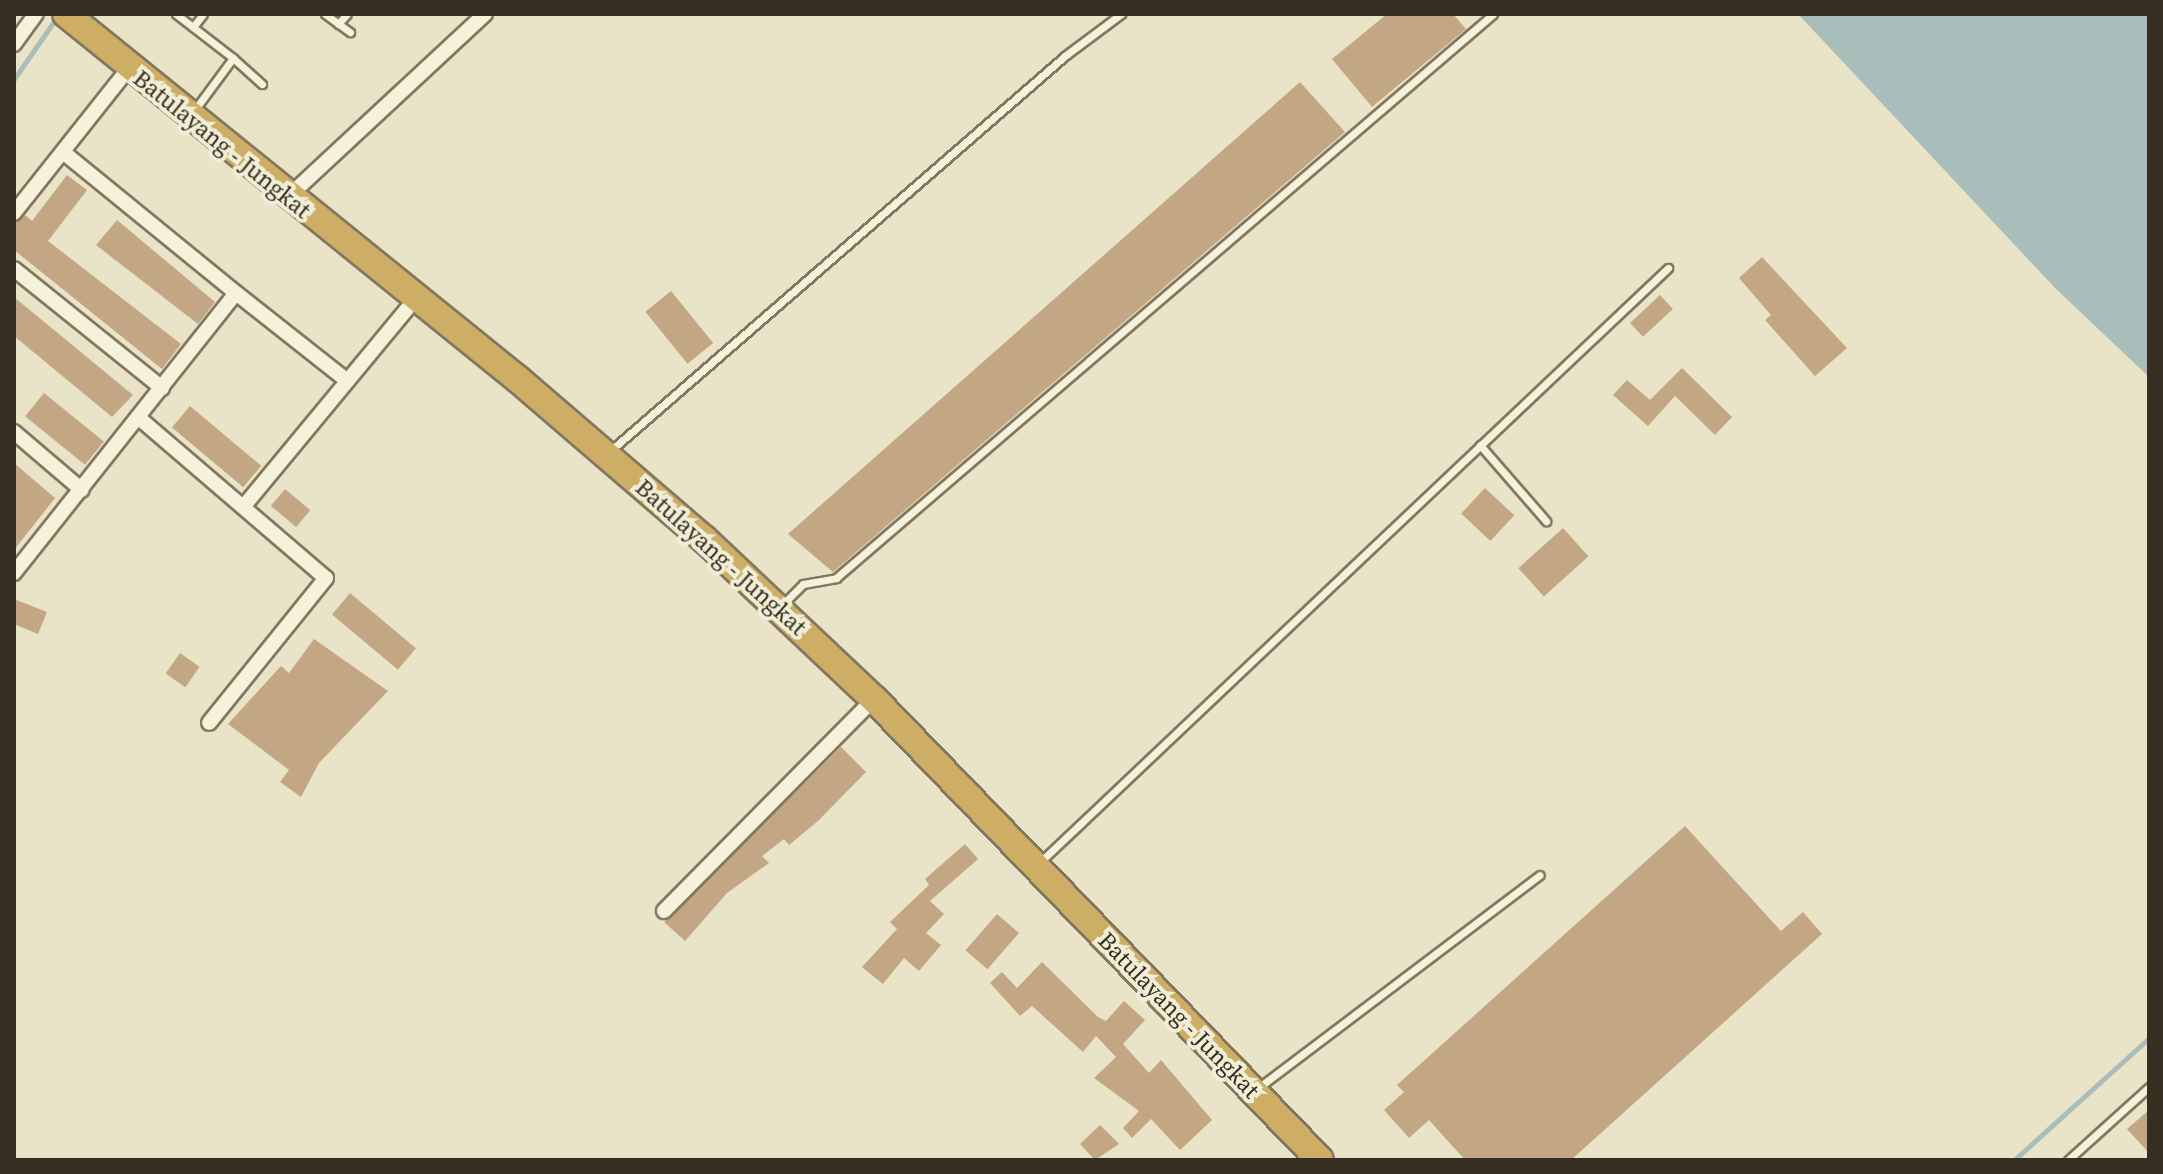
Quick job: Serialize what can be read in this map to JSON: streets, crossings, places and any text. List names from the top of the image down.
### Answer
{
  "streets": {
    "highway": ["Batulayang - Jungkat"]
  }
}
